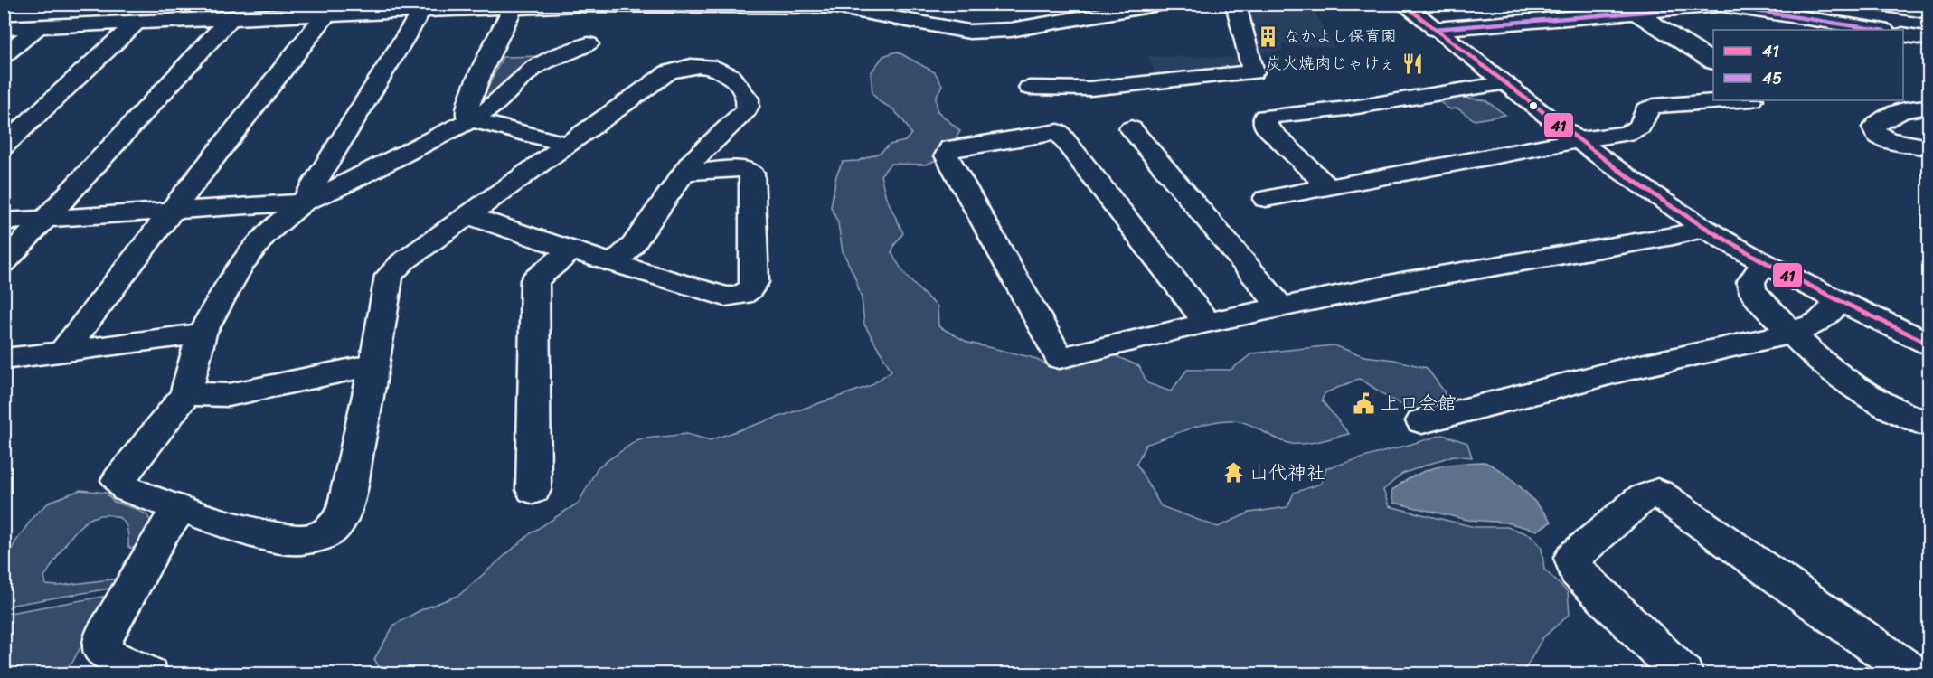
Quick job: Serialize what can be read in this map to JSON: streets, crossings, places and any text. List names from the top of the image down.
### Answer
{
  "places": {
    "building": ["なかよし保育園"],
    "restaurant": ["炭火焼肉じゃけぇ"],
    "public building": ["上口会館"],
    "temple": ["山代神社"]
  },
  "lines": ["transit line 41", "transit line 45"],
  "legend": ["41", "45"]
}
